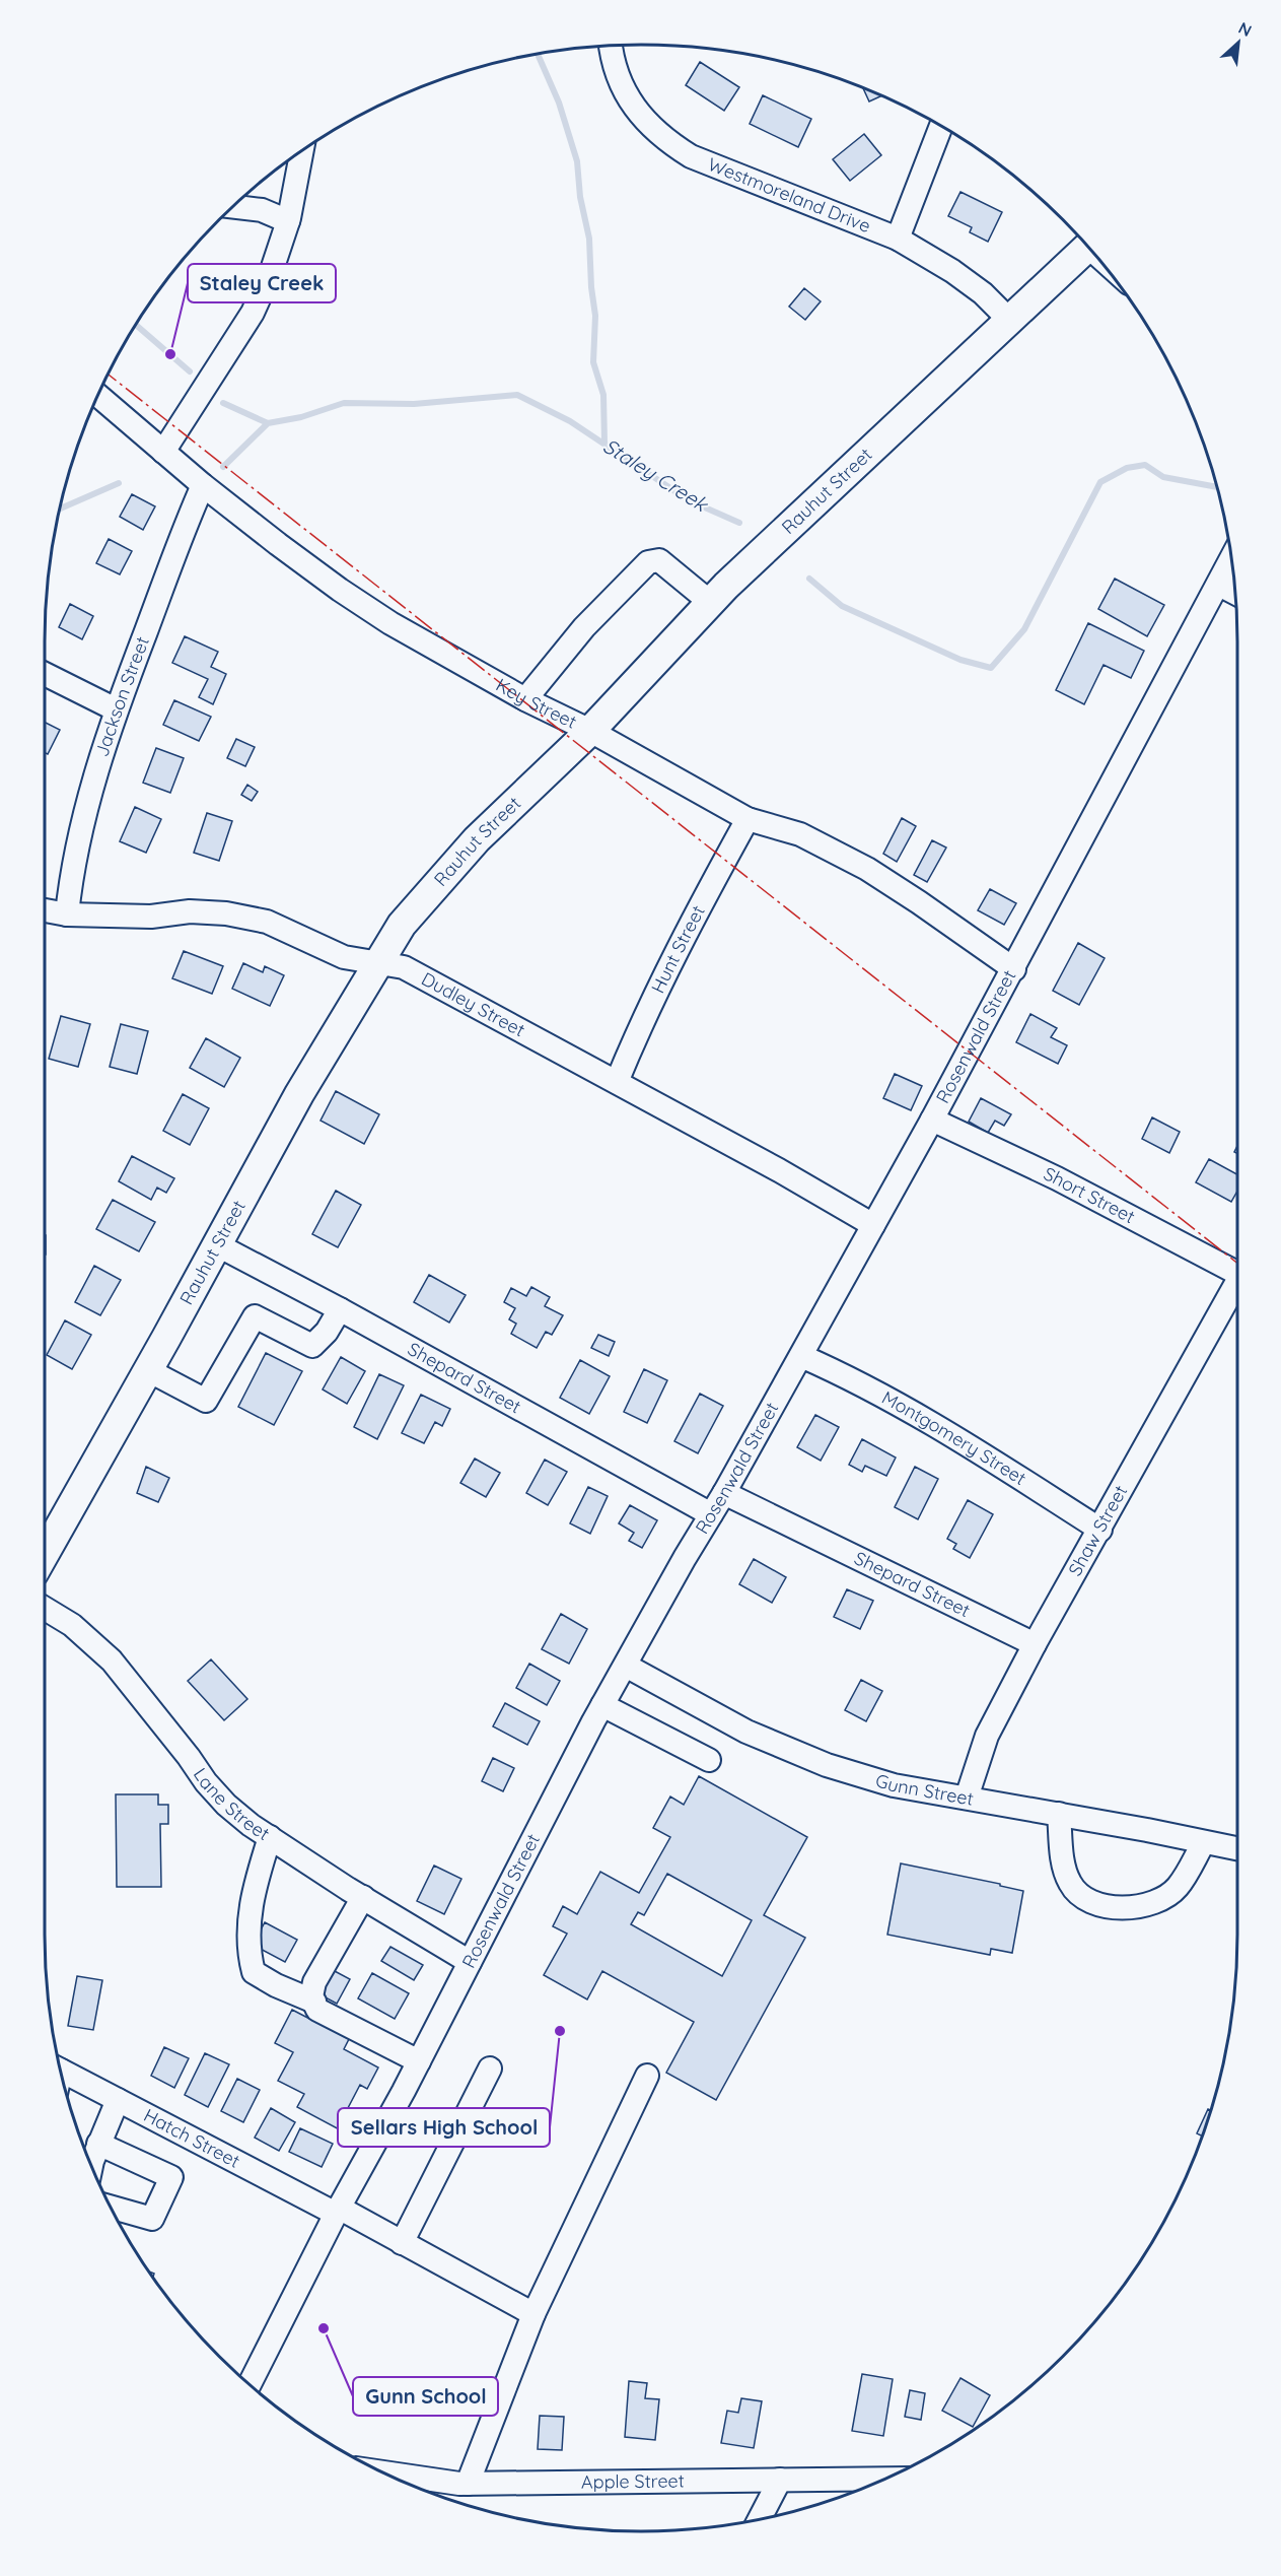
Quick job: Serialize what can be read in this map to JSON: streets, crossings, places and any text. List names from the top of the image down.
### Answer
{
  "streets": {
    "main road": ["Rauhut Street"],
    "street": [
      "Westmoreland Drive",
      "Jackson Street",
      "Key Street",
      "Hunt Street",
      "Dudley Street",
      "Rosenwald Street",
      "Short Street",
      "Shepard Street",
      "Montgomery Street",
      "Shaw Street",
      "Gunn Street",
      "Lane Street",
      "Hatch Street",
      "Apple Street"
    ]
  },
  "crossings": [
    ["Westmoreland Drive", "Rauhut Street"],
    ["Rauhut Street", "Key Street"],
    ["Rauhut Street", "Dudley Street"],
    ["Rauhut Street", "Shepard Street"],
    ["Jackson Street", "Key Street"],
    ["Jackson Street", "Dudley Street"],
    ["Key Street", "Hunt Street"],
    ["Key Street", "Rosenwald Street"],
    ["Hunt Street", "Dudley Street"],
    ["Dudley Street", "Rosenwald Street"],
    ["Rosenwald Street", "Short Street"],
    ["Rosenwald Street", "Shepard Street"],
    ["Rosenwald Street", "Montgomery Street"],
    ["Rosenwald Street", "Gunn Street"],
    ["Rosenwald Street", "Lane Street"],
    ["Rosenwald Street", "Hatch Street"],
    ["Shepard Street", "Shaw Street"],
    ["Montgomery Street", "Shaw Street"],
    ["Shaw Street", "Gunn Street"]
  ],
  "water": ["Staley Creek"],
  "places": ["Staley Creek", "Sellars High School", "Gunn School"],
  "north": "top right"
}
